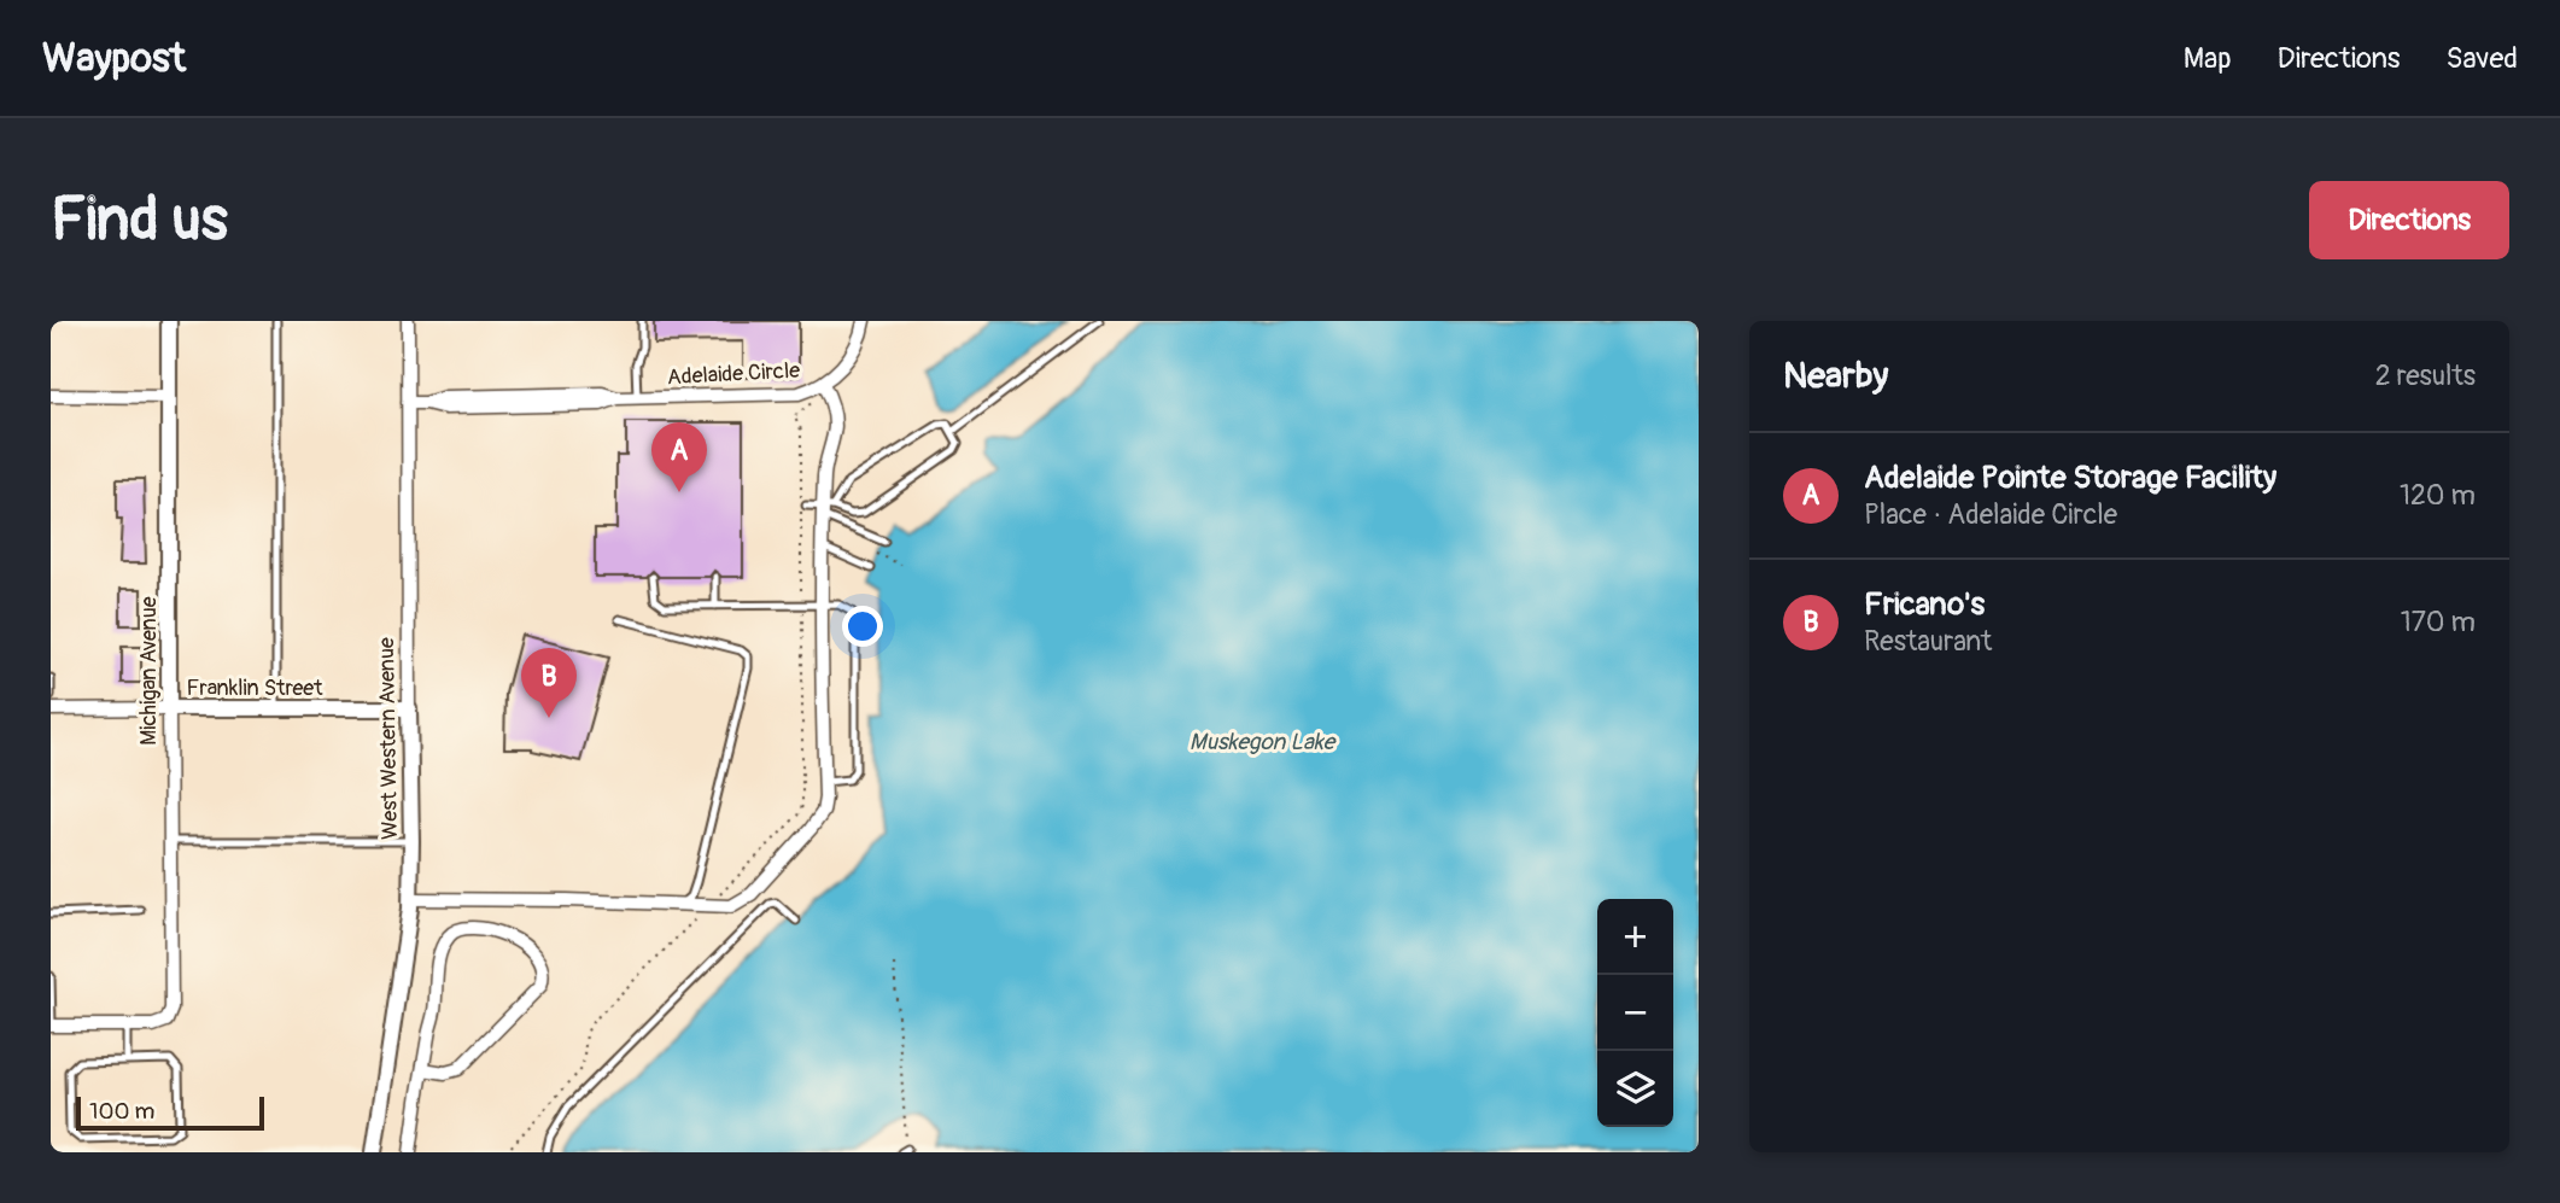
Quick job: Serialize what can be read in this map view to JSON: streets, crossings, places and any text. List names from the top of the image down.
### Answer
{
  "streets": {
    "street": [
      "Adelaide Circle",
      "Michigan Avenue",
      "Franklin Street",
      "West Western Avenue"
    ]
  },
  "crossings": [
    ["Adelaide Circle", "West Western Avenue"],
    ["Michigan Avenue", "Franklin Street"],
    ["Franklin Street", "West Western Avenue"]
  ],
  "water": ["Muskegon Lake"],
  "scale_bar": "100 m",
  "page": {
    "header": "Waypost",
    "nav": ["Map", "Directions", "Saved"],
    "buttons": "Directions",
    "title": "Find us",
    "heading": ["Nearby", "2 results"],
    "pins": ["A", "B"],
    "list": [
      {
        "mark": "A",
        "name": "Adelaide Pointe Storage Facility",
        "note": "Place · Adelaide Circle",
        "value": "120 m"
      },
      {
        "mark": "B",
        "name": "Fricano's",
        "note": "Restaurant",
        "value": "170 m"
      }
    ],
    "map_buttons": ["+", "−"],
    "scale": "100 m"
  }
}
